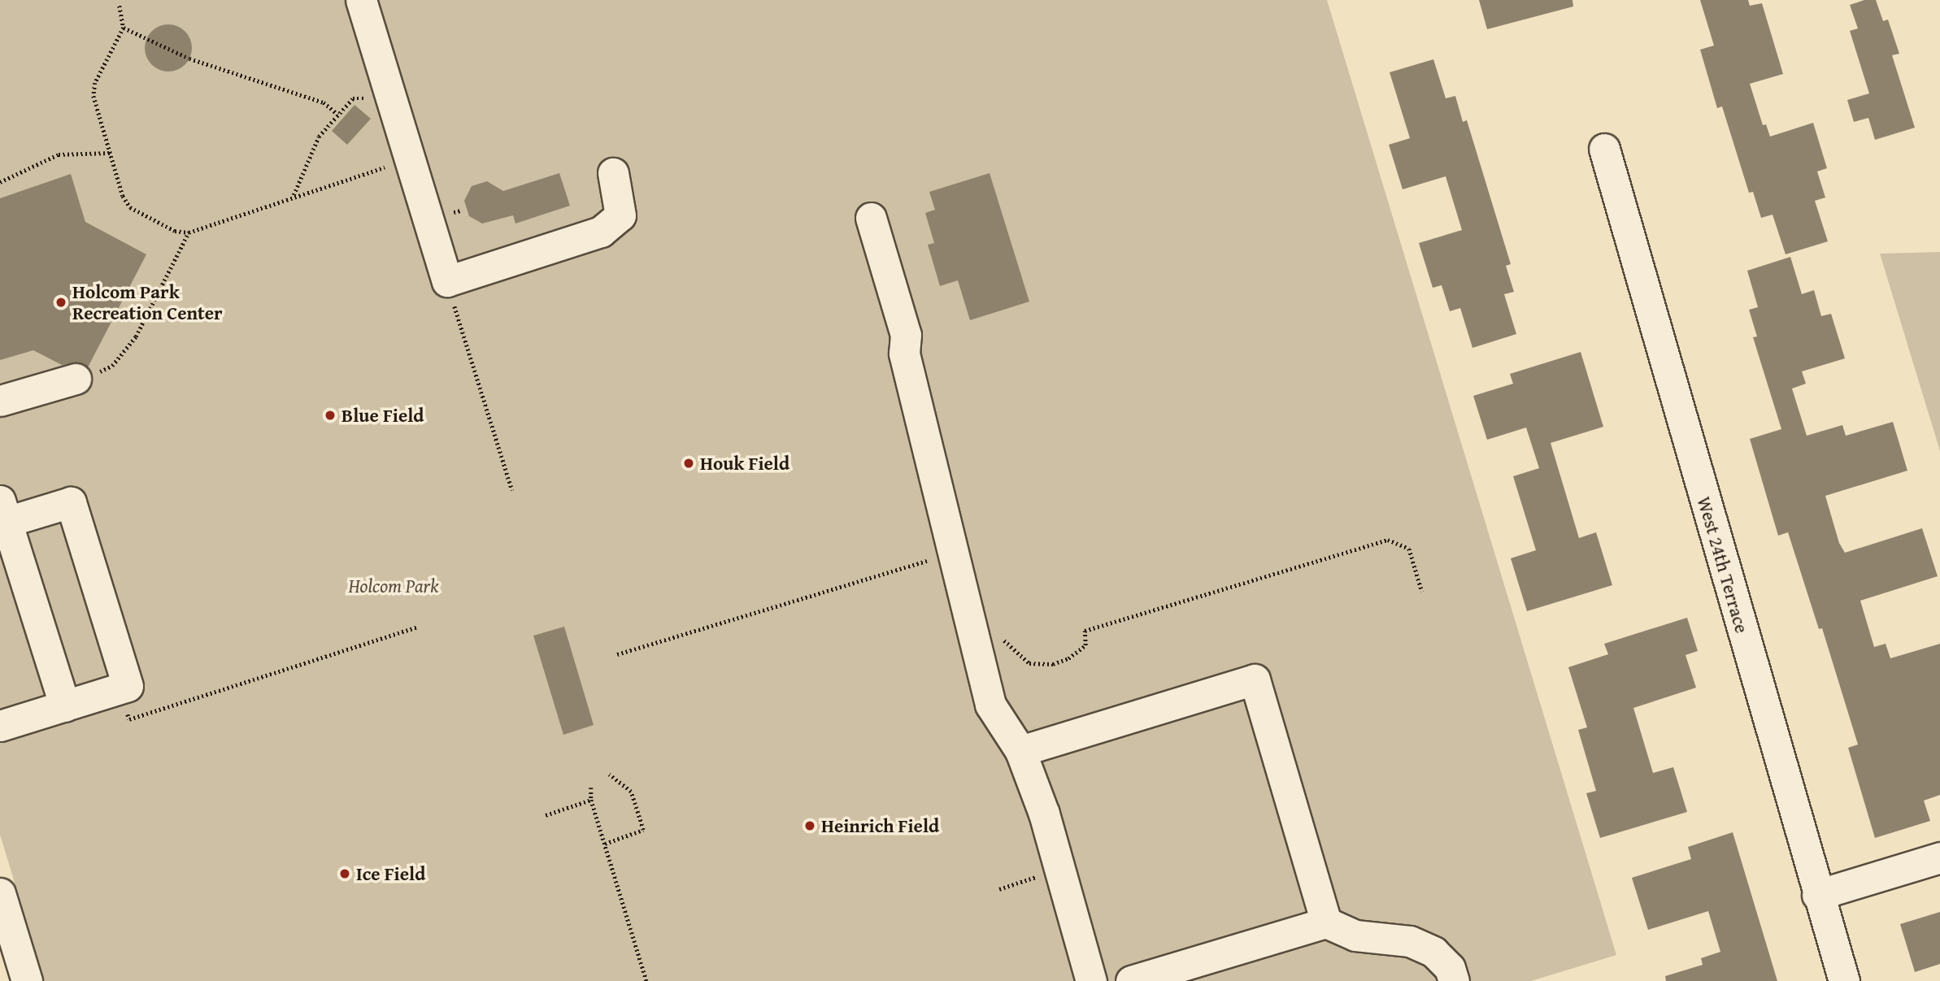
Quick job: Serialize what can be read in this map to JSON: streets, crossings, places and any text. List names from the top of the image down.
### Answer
{
  "streets": {
    "street": ["West 24th Terrace"]
  },
  "parks": ["Holcom Park"],
  "places": [
    "Holcom Park Recreation Center",
    "Blue Field",
    "Houk Field",
    "Heinrich Field",
    "Ice Field"
  ]
}
